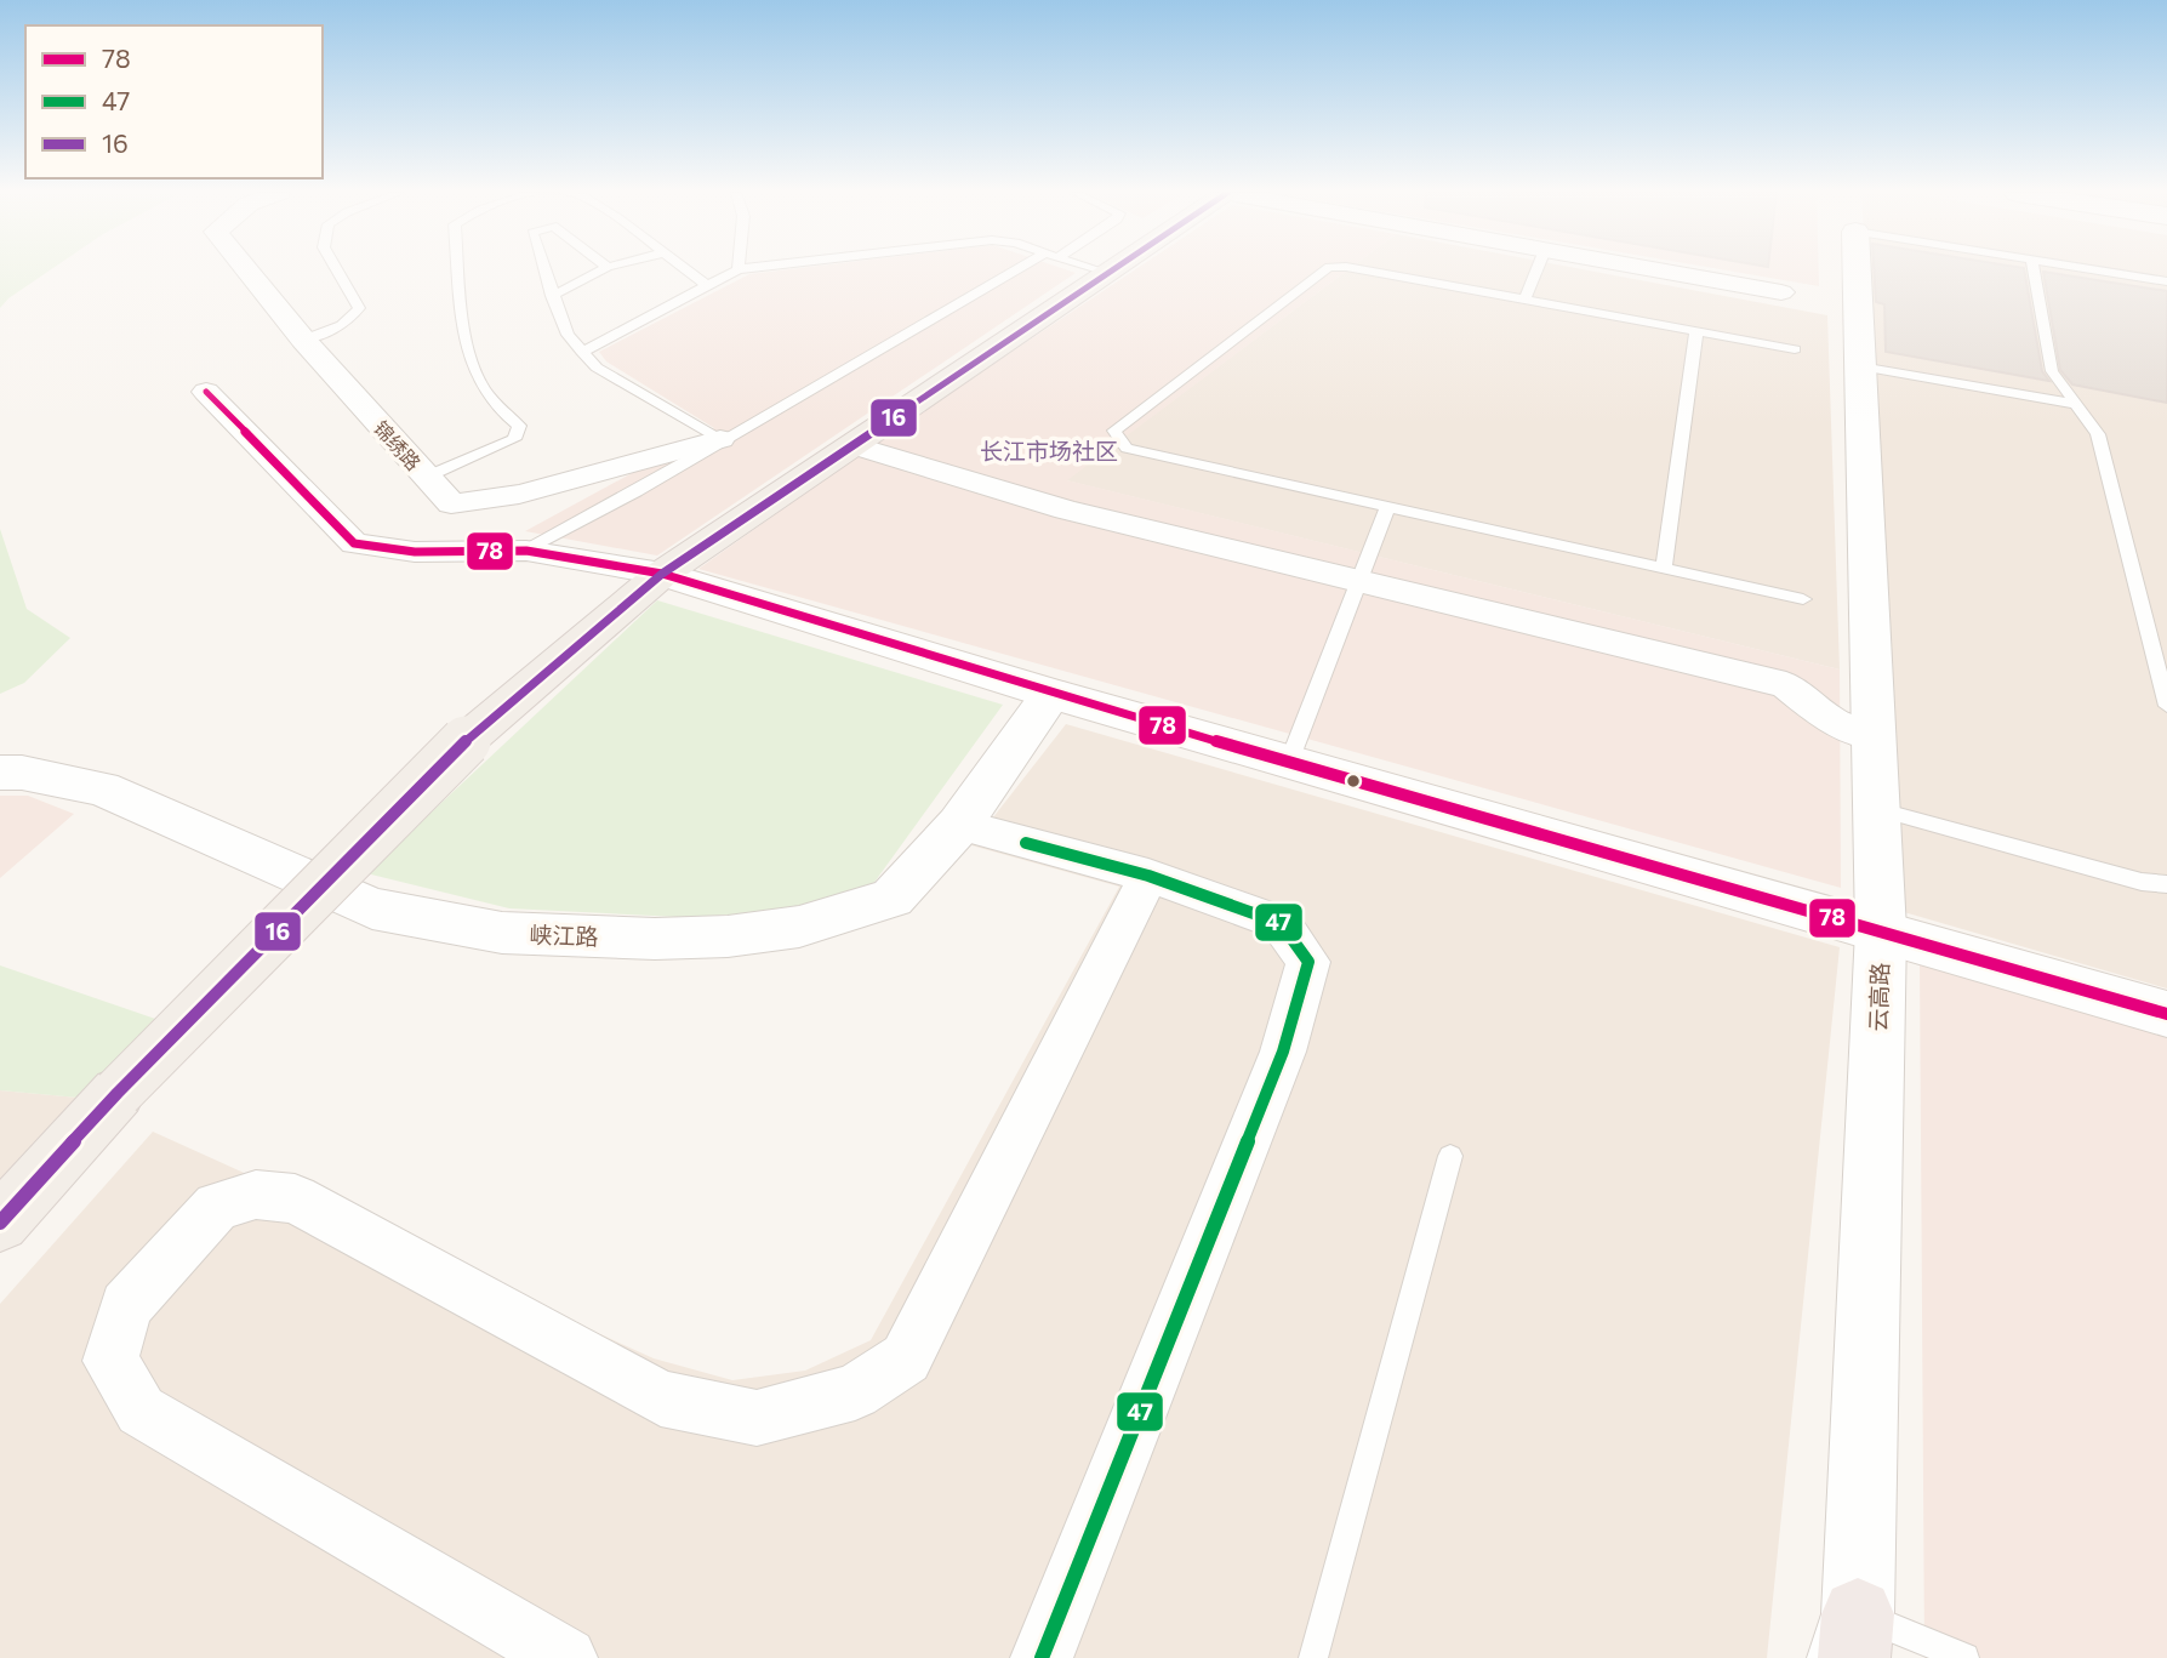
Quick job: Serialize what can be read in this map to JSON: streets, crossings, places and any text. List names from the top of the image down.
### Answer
{
  "streets": {
    "street": ["锦绣路", "峡江路", "云高路"]
  },
  "districts": ["长江市场社区"],
  "lines": ["transit line 16", "transit line 78", "transit line 47"],
  "legend": ["78", "47", "16"]
}
